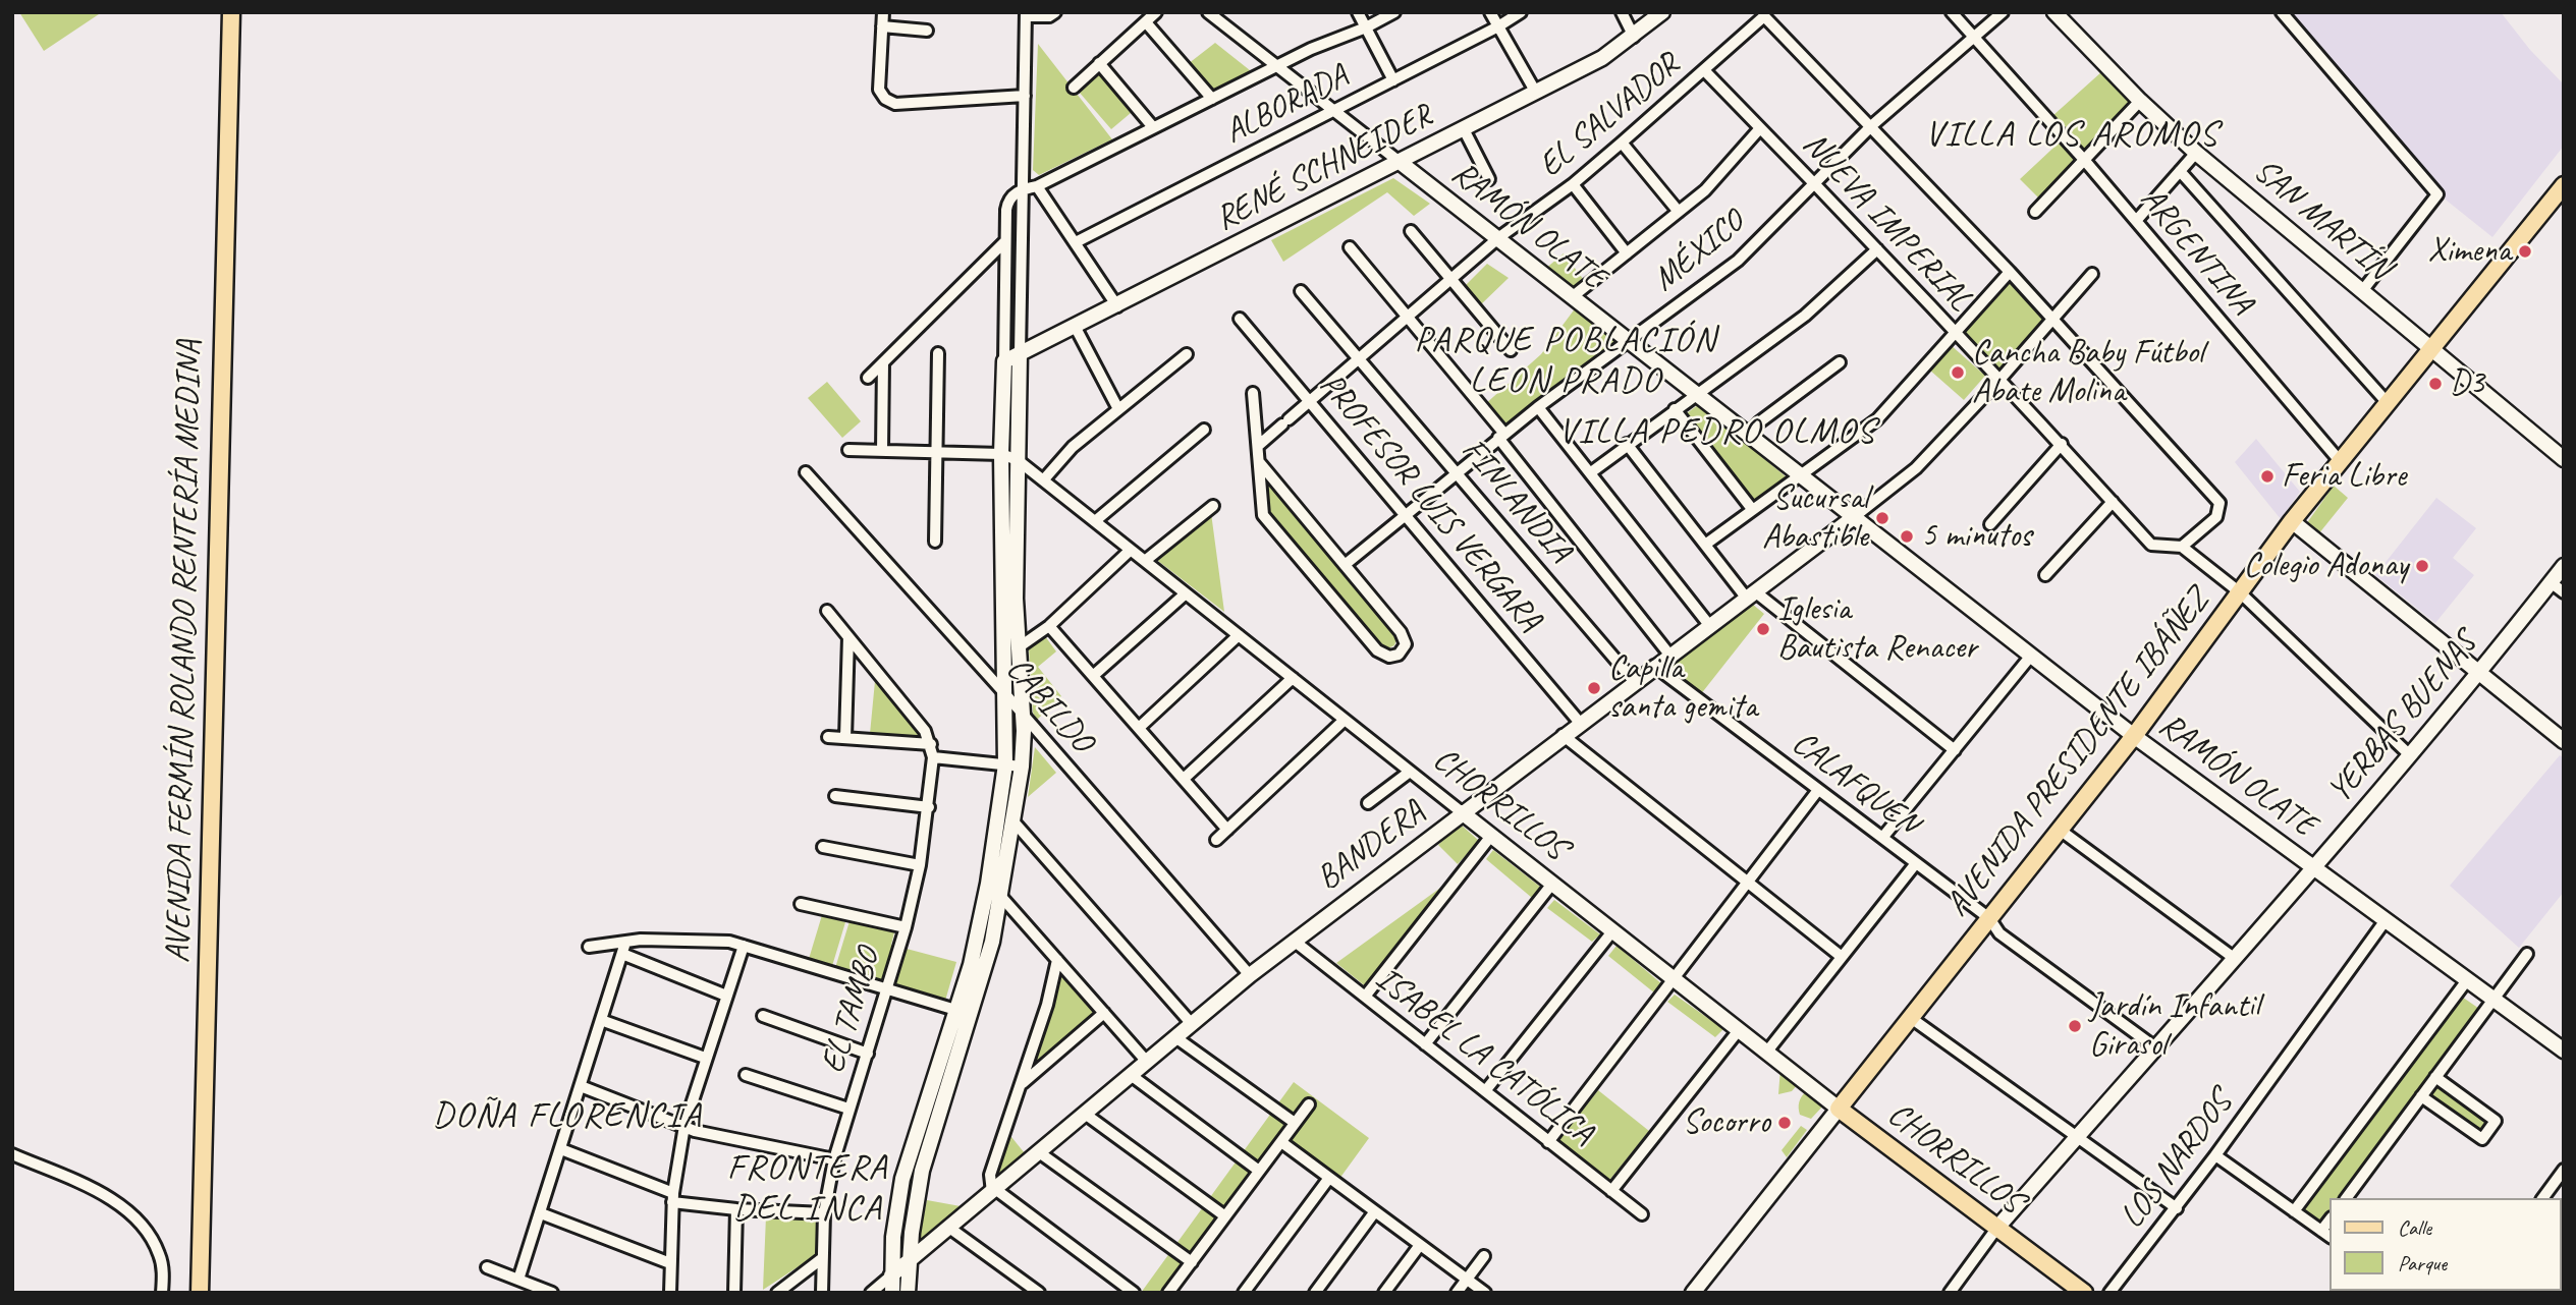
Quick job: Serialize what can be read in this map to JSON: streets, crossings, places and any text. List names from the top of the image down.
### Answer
{
  "streets": {
    "main road": ["AVENIDA FERMÍN ROLANDO RENTERÍA MEDINA", "AVENIDA PRESIDENTE IBÁÑEZ", "CHORRILLOS"],
    "street": [
      "ALBORADA",
      "EL SALVADOR",
      "RENÉ SCHNEIDER",
      "SAN MARTÍN",
      "NUEVA IMPERIAL",
      "RAMÓN OLATE",
      "MÉXICO",
      "ARGENTINA",
      "FINLANDIA",
      "PROFESOR LUIS VERGARA",
      "CABILDO",
      "YERBAS BUENAS",
      "CALAFQUEN",
      "BANDERA",
      "EL TAMBO",
      "ISABEL LA CATÓLICA",
      "LOS NARDOS"
    ]
  },
  "crossings": [
    ["ALBORADA", "RAMÓN OLATE"],
    ["EL SALVADOR", "NUEVA IMPERIAL"],
    ["EL SALVADOR", "RAMÓN OLATE"],
    ["EL SALVADOR", "MÉXICO"],
    ["EL SALVADOR", "FINLANDIA"],
    ["EL SALVADOR", "PROFESOR LUIS VERGARA"],
    ["RENÉ SCHNEIDER", "RAMÓN OLATE"],
    ["SAN MARTÍN", "AVENIDA PRESIDENTE IBÁÑEZ"],
    ["NUEVA IMPERIAL", "MÉXICO"],
    ["NUEVA IMPERIAL", "BANDERA"],
    ["RAMÓN OLATE", "MÉXICO"],
    ["RAMÓN OLATE", "YERBAS BUENAS"],
    ["RAMÓN OLATE", "AVENIDA PRESIDENTE IBÁÑEZ"],
    ["RAMÓN OLATE", "BANDERA"],
    ["RAMÓN OLATE", "LOS NARDOS"],
    ["MÉXICO", "ARGENTINA"],
    ["MÉXICO", "FINLANDIA"],
    ["MÉXICO", "PROFESOR LUIS VERGARA"],
    ["ARGENTINA", "AVENIDA PRESIDENTE IBÁÑEZ"],
    ["FINLANDIA", "BANDERA"],
    ["PROFESOR LUIS VERGARA", "BANDERA"],
    ["CABILDO", "BANDERA"],
    ["YERBAS BUENAS", "CALAFQUEN"],
    ["YERBAS BUENAS", "CHORRILLOS"],
    ["AVENIDA PRESIDENTE IBÁÑEZ", "CALAFQUEN"],
    ["AVENIDA PRESIDENTE IBÁÑEZ", "CHORRILLOS"],
    ["CALAFQUEN", "BANDERA"],
    ["CHORRILLOS", "BANDERA"],
    ["BANDERA", "ISABEL LA CATÓLICA"]
  ],
  "districts": [
    "VILLA LOS AROMOS",
    "PARQUE POBLACIÓN LEON PRADO",
    "VILLA PEDRO OLMOS",
    "DOÑA FLORENCIA",
    "FRONTERA DEL INCA"
  ],
  "places": [
    "Ximena",
    "Cancha Baby Fútbol Abate Molina",
    "D3",
    "Feria Libre",
    "Sucursal Abastible",
    "5 minutos",
    "Colegio Adonay",
    "Iglesia Bautista Renacer",
    "Capilla santa gemita",
    "Jardín Infantil Girasol",
    "Socorro"
  ],
  "legend": ["Calle", "Parque"]
}
